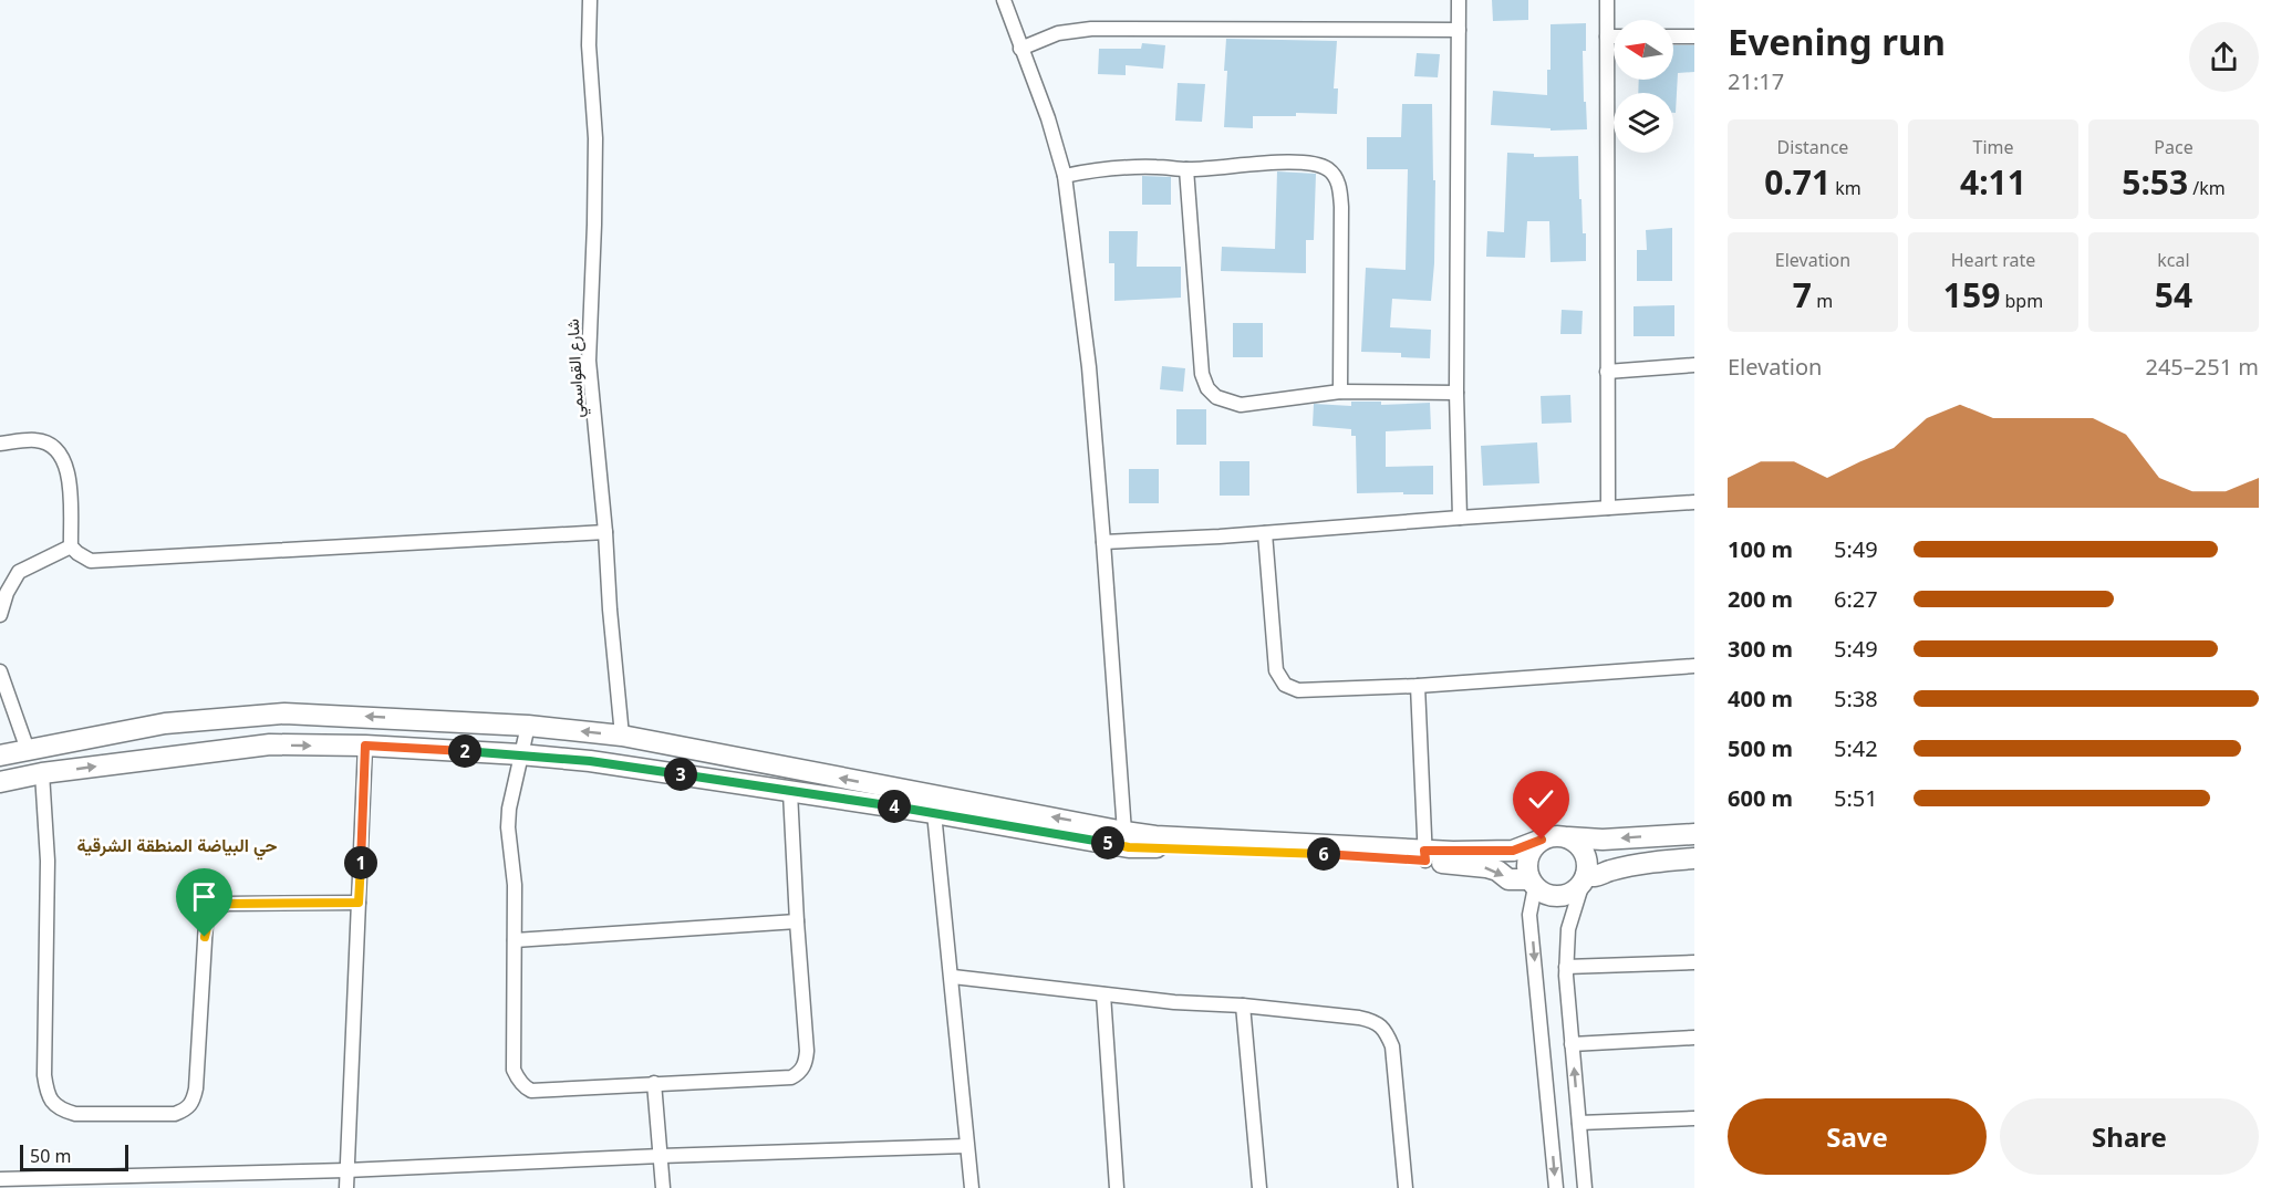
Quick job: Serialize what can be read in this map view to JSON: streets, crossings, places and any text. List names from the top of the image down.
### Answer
{
  "streets": {
    "street": ["شارع القواسمي"]
  },
  "districts": ["حي البياضة المنطقة الشرقية"],
  "scale_bar": "50 m",
  "north": "left",
  "page": {
    "heading": ["Evening run", "21:17"],
    "stats": [
      ["Distance", "0.71 km"],
      ["Time", "4:11"],
      ["Pace", "5:53 /km"],
      ["Elevation", "7 m"],
      ["Heart rate", "159 bpm"],
      ["kcal", "54"]
    ],
    "chart": ["Elevation", "245–251 m"],
    "list": [
      {
        "name": "100 m",
        "note": "5:49"
      },
      {
        "name": "200 m",
        "note": "6:27"
      },
      {
        "name": "300 m",
        "note": "5:49"
      },
      {
        "name": "400 m",
        "note": "5:38"
      },
      {
        "name": "500 m",
        "note": "5:42"
      },
      {
        "name": "600 m",
        "note": "5:51"
      }
    ],
    "pins": [
      "2",
      "3",
      "4",
      "5",
      "6",
      "1"
    ],
    "buttons": ["Save", "Share"],
    "scale": "50 m"
  }
}
